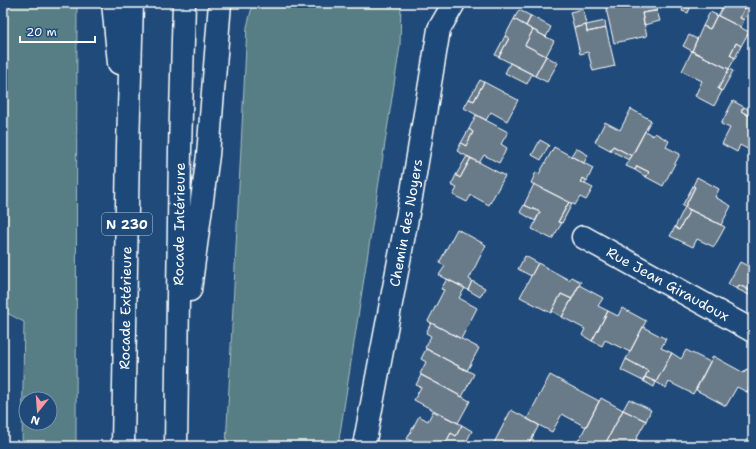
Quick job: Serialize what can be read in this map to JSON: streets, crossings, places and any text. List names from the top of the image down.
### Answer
{
  "streets": {
    "main road": [
      "Chemin des Noyers",
      "N 230",
      "Rocade Intérieure",
      "Rue Jean Giraudoux",
      "Rocade Extérieure"
    ]
  },
  "scale_bar": "20 m",
  "north": "bottom"
}
